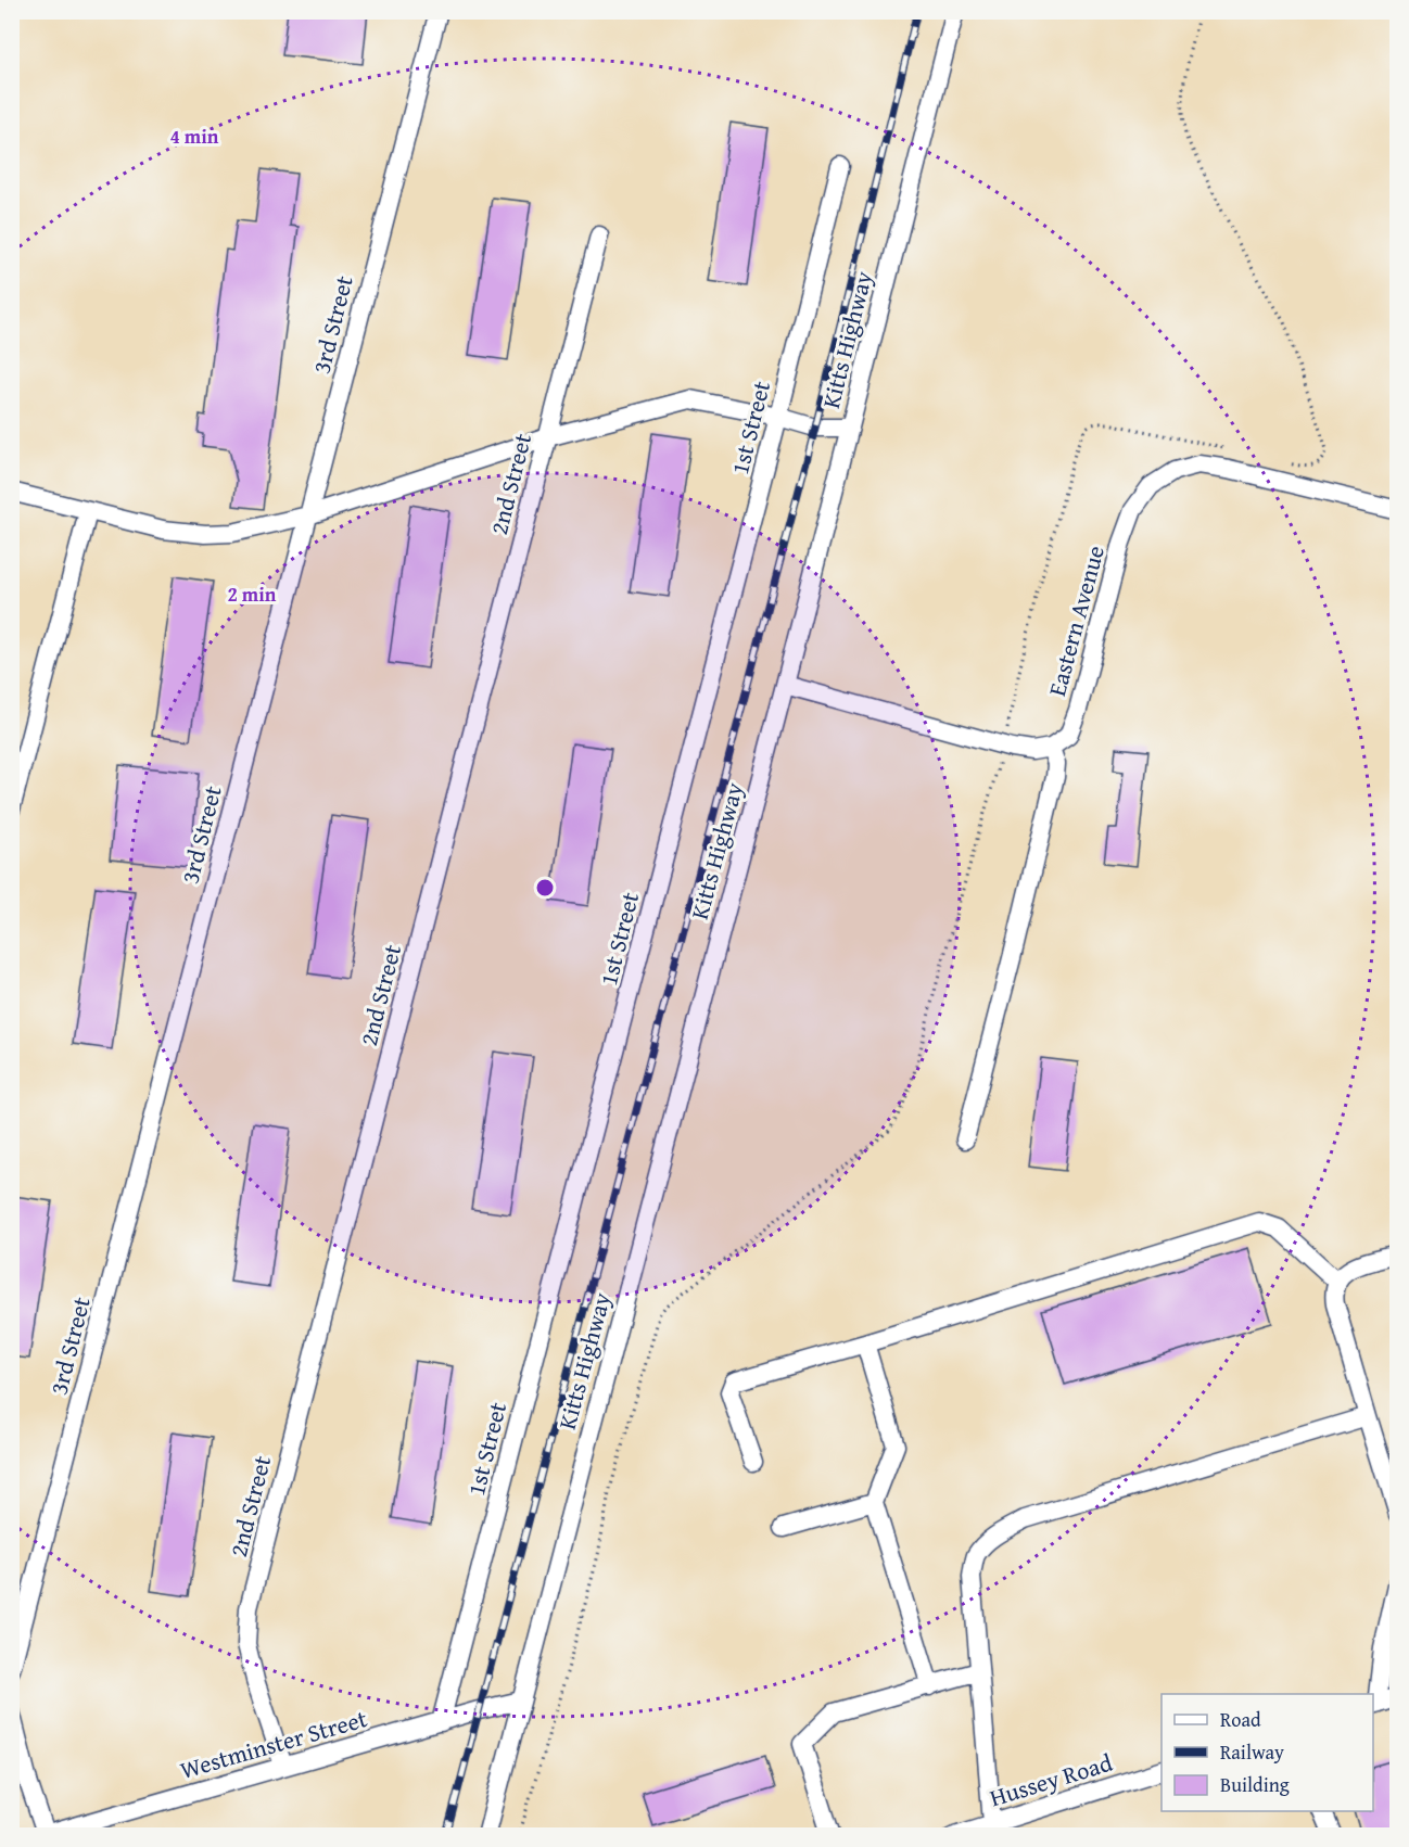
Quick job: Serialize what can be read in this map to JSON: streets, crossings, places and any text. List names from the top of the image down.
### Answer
{
  "streets": {
    "street": [
      "3rd Street",
      "Kitts Highway",
      "1st Street",
      "2nd Street",
      "Eastern Avenue",
      "Westminster Street",
      "Hussey Road"
    ]
  },
  "crossings": [
    ["Kitts Highway", "Westminster Street"],
    ["1st Street", "Westminster Street"],
    ["2nd Street", "Westminster Street"]
  ],
  "legend": ["Road", "Railway", "Building"],
  "rings": ["4 min", "2 min"]
}
